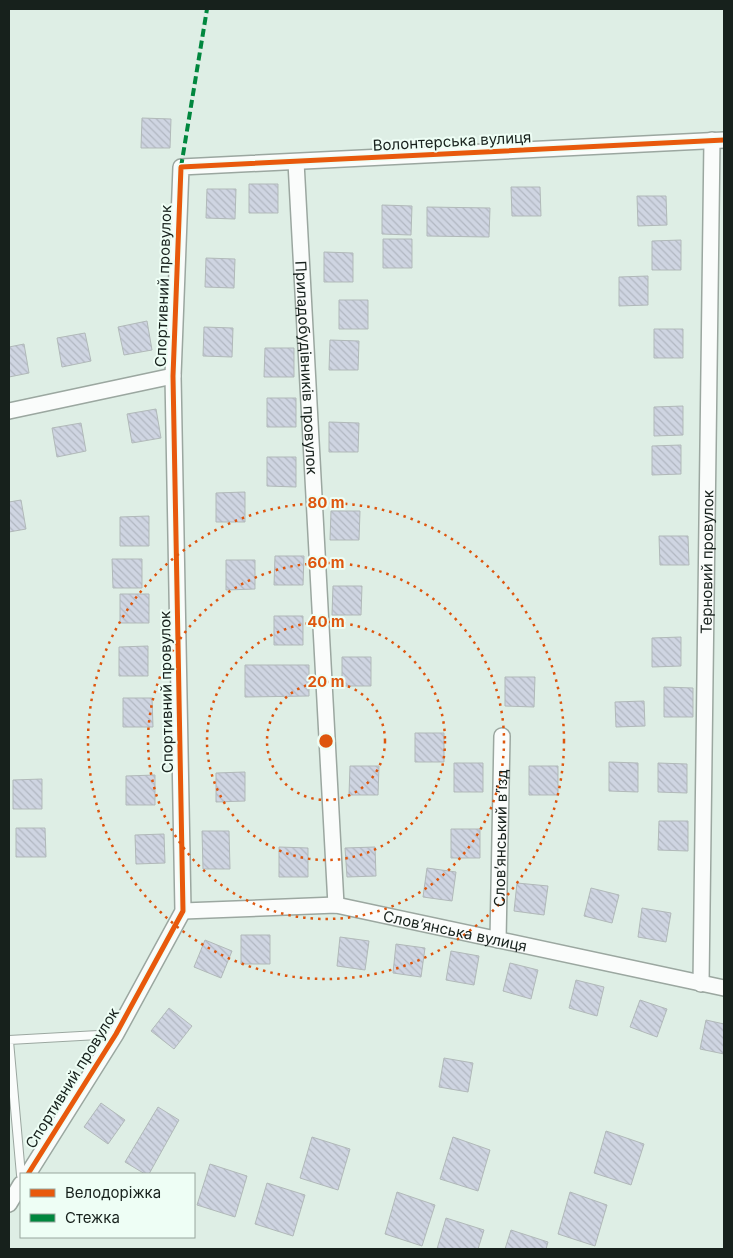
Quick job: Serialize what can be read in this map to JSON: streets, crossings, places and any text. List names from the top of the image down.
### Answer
{
  "streets": {
    "street": [
      "Волонтерська вулиця",
      "Спортивний провулок",
      "Приладобудівників провулок",
      "Терновий провулок",
      "Слов’янський в’їзд",
      "Слов’янська вулиця"
    ]
  },
  "crossings": [
    ["Волонтерська вулиця", "Спортивний провулок"],
    ["Волонтерська вулиця", "Приладобудівників провулок"],
    ["Волонтерська вулиця", "Терновий провулок"],
    ["Спортивний провулок", "Слов’янська вулиця"],
    ["Приладобудівників провулок", "Слов’янська вулиця"],
    ["Терновий провулок", "Слов’янська вулиця"],
    ["Слов’янський в’їзд", "Слов’янська вулиця"]
  ],
  "legend": ["Велодоріжка", "Стежка"],
  "rings": [
    "80 m",
    "60 m",
    "40 m",
    "20 m"
  ]
}
